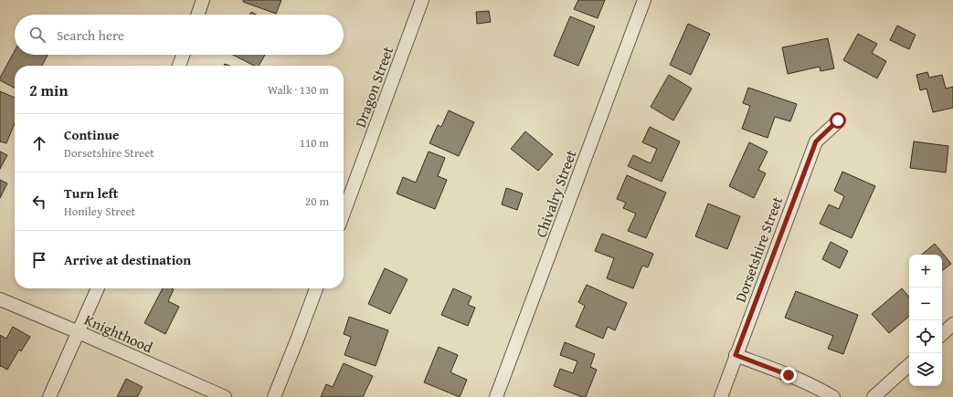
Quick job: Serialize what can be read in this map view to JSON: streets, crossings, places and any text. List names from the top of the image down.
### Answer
{
  "streets": {
    "street": [
      "Dragon Street",
      "Chivalry Street",
      "Dorsetshire Street",
      "Knighthood"
    ]
  },
  "page": {
    "search": "Search here",
    "heading": ["2 min", "Walk · 130 m"],
    "list": [
      ["Continue", "Dorsetshire Street", "110 m"],
      ["Turn left", "Honiley Street", "20 m"],
      "Arrive at destination"
    ],
    "map_buttons": ["+", "−"]
  }
}
